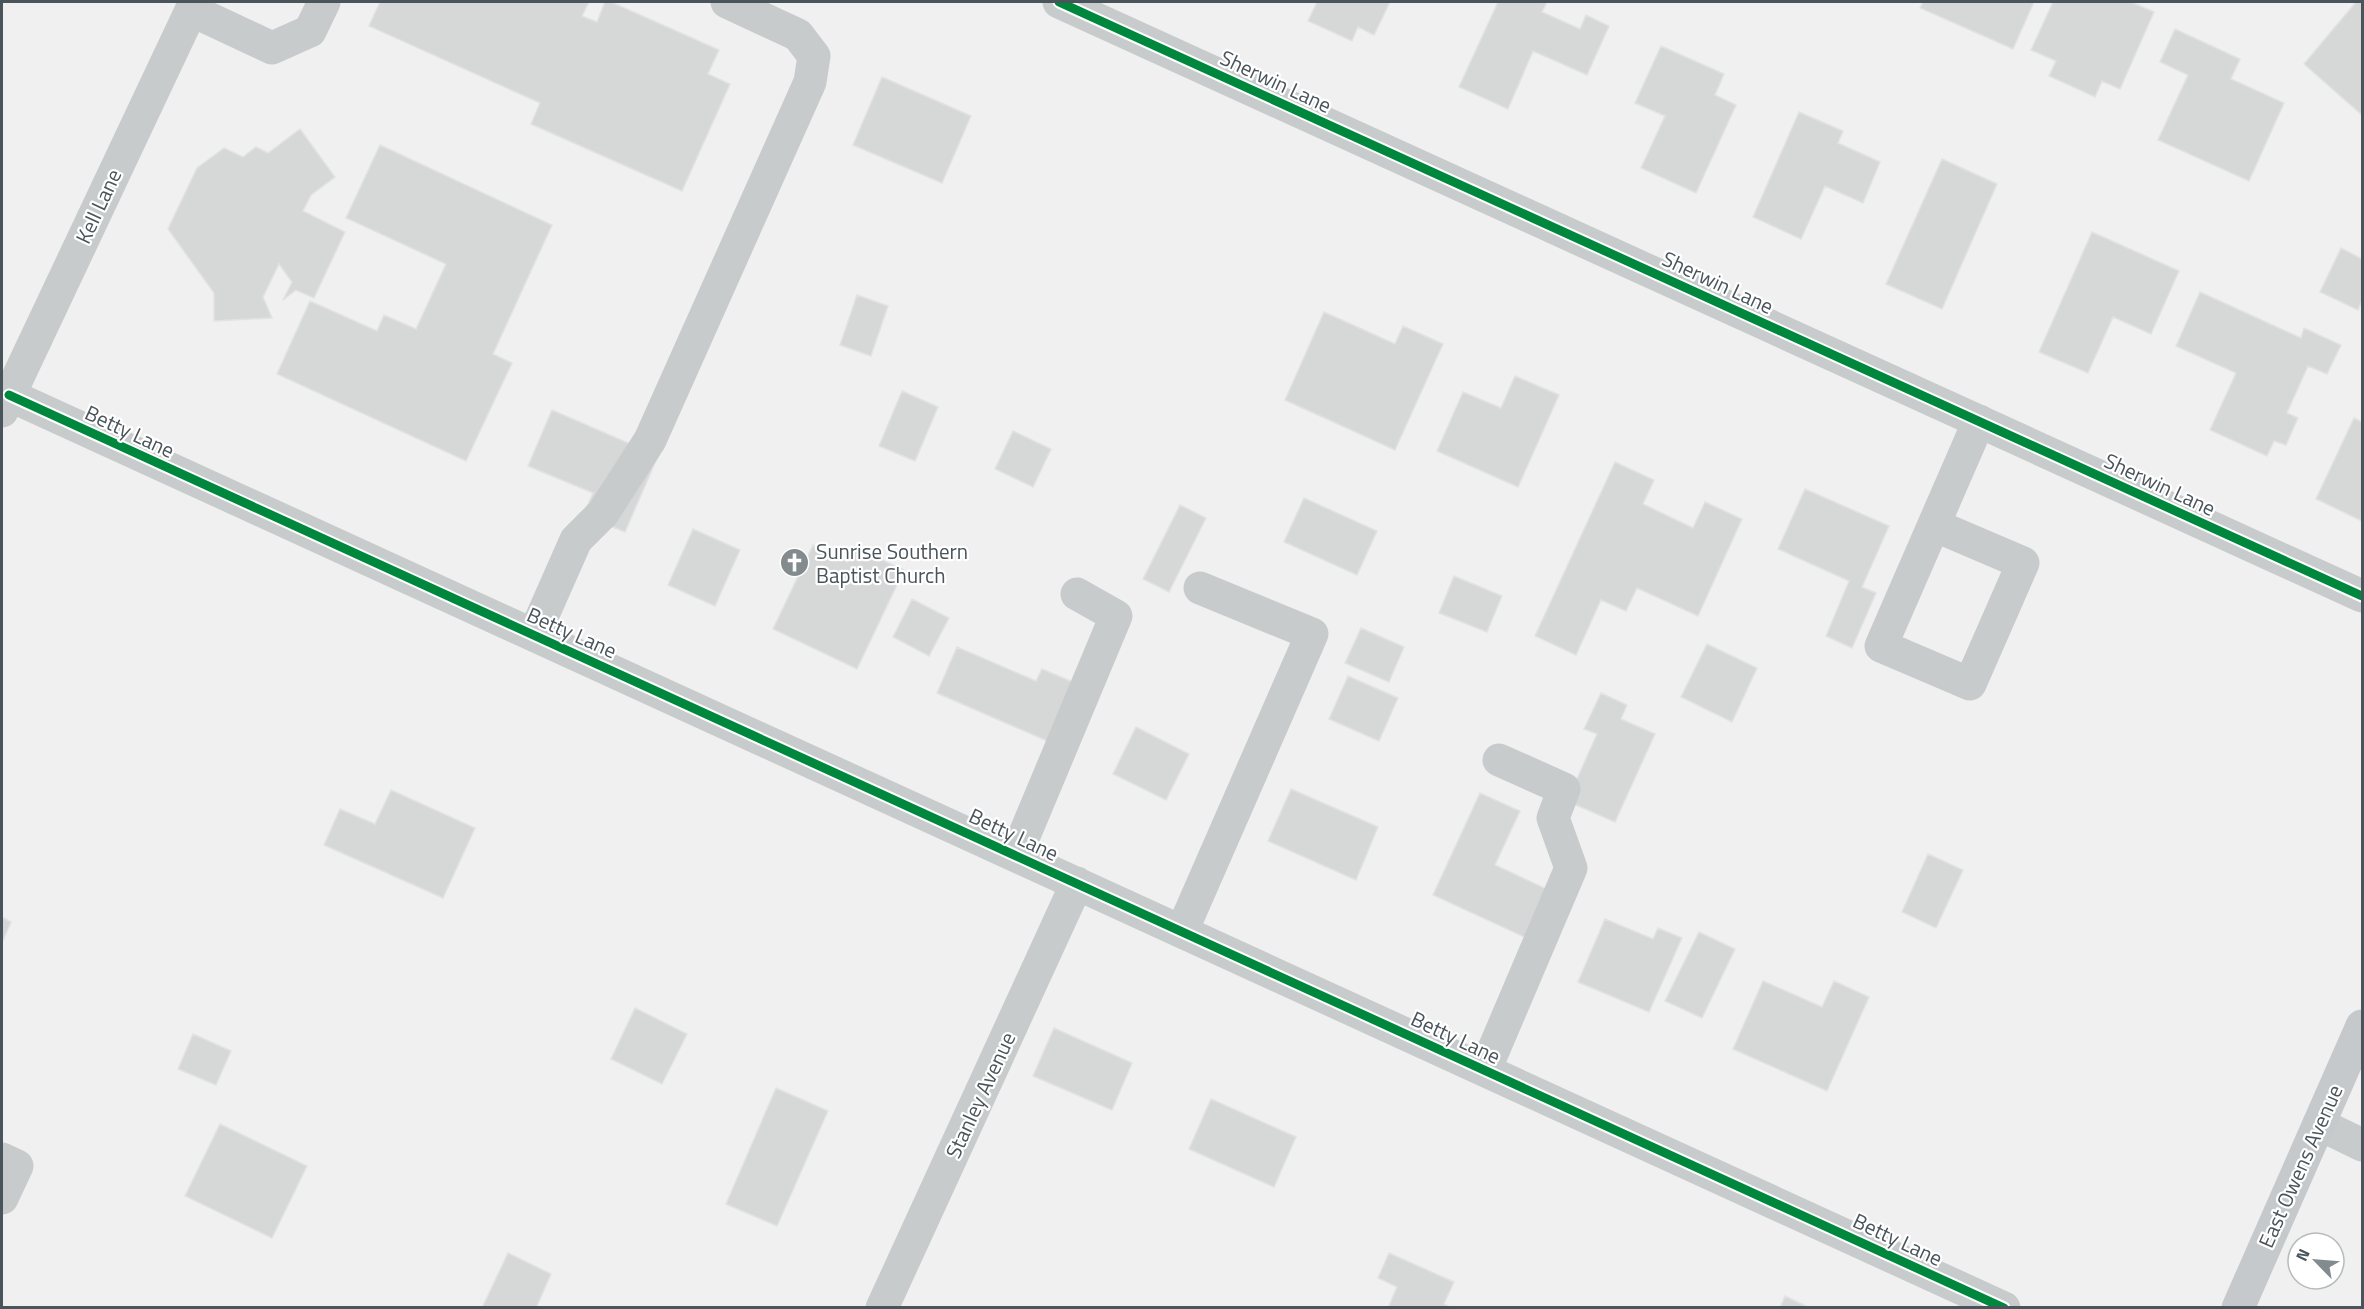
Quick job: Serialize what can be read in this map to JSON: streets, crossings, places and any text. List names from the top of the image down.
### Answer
{
  "streets": {
    "main road": ["East Owens Avenue"],
    "street": [
      "Sherwin Lane",
      "Kell Lane",
      "Betty Lane",
      "Stanley Avenue"
    ]
  },
  "crossings": [
    ["Kell Lane", "Betty Lane"],
    ["Betty Lane", "Stanley Avenue"]
  ],
  "places": {
    "church": ["Sunrise Southern Baptist Church"]
  },
  "north": "top left"
}
